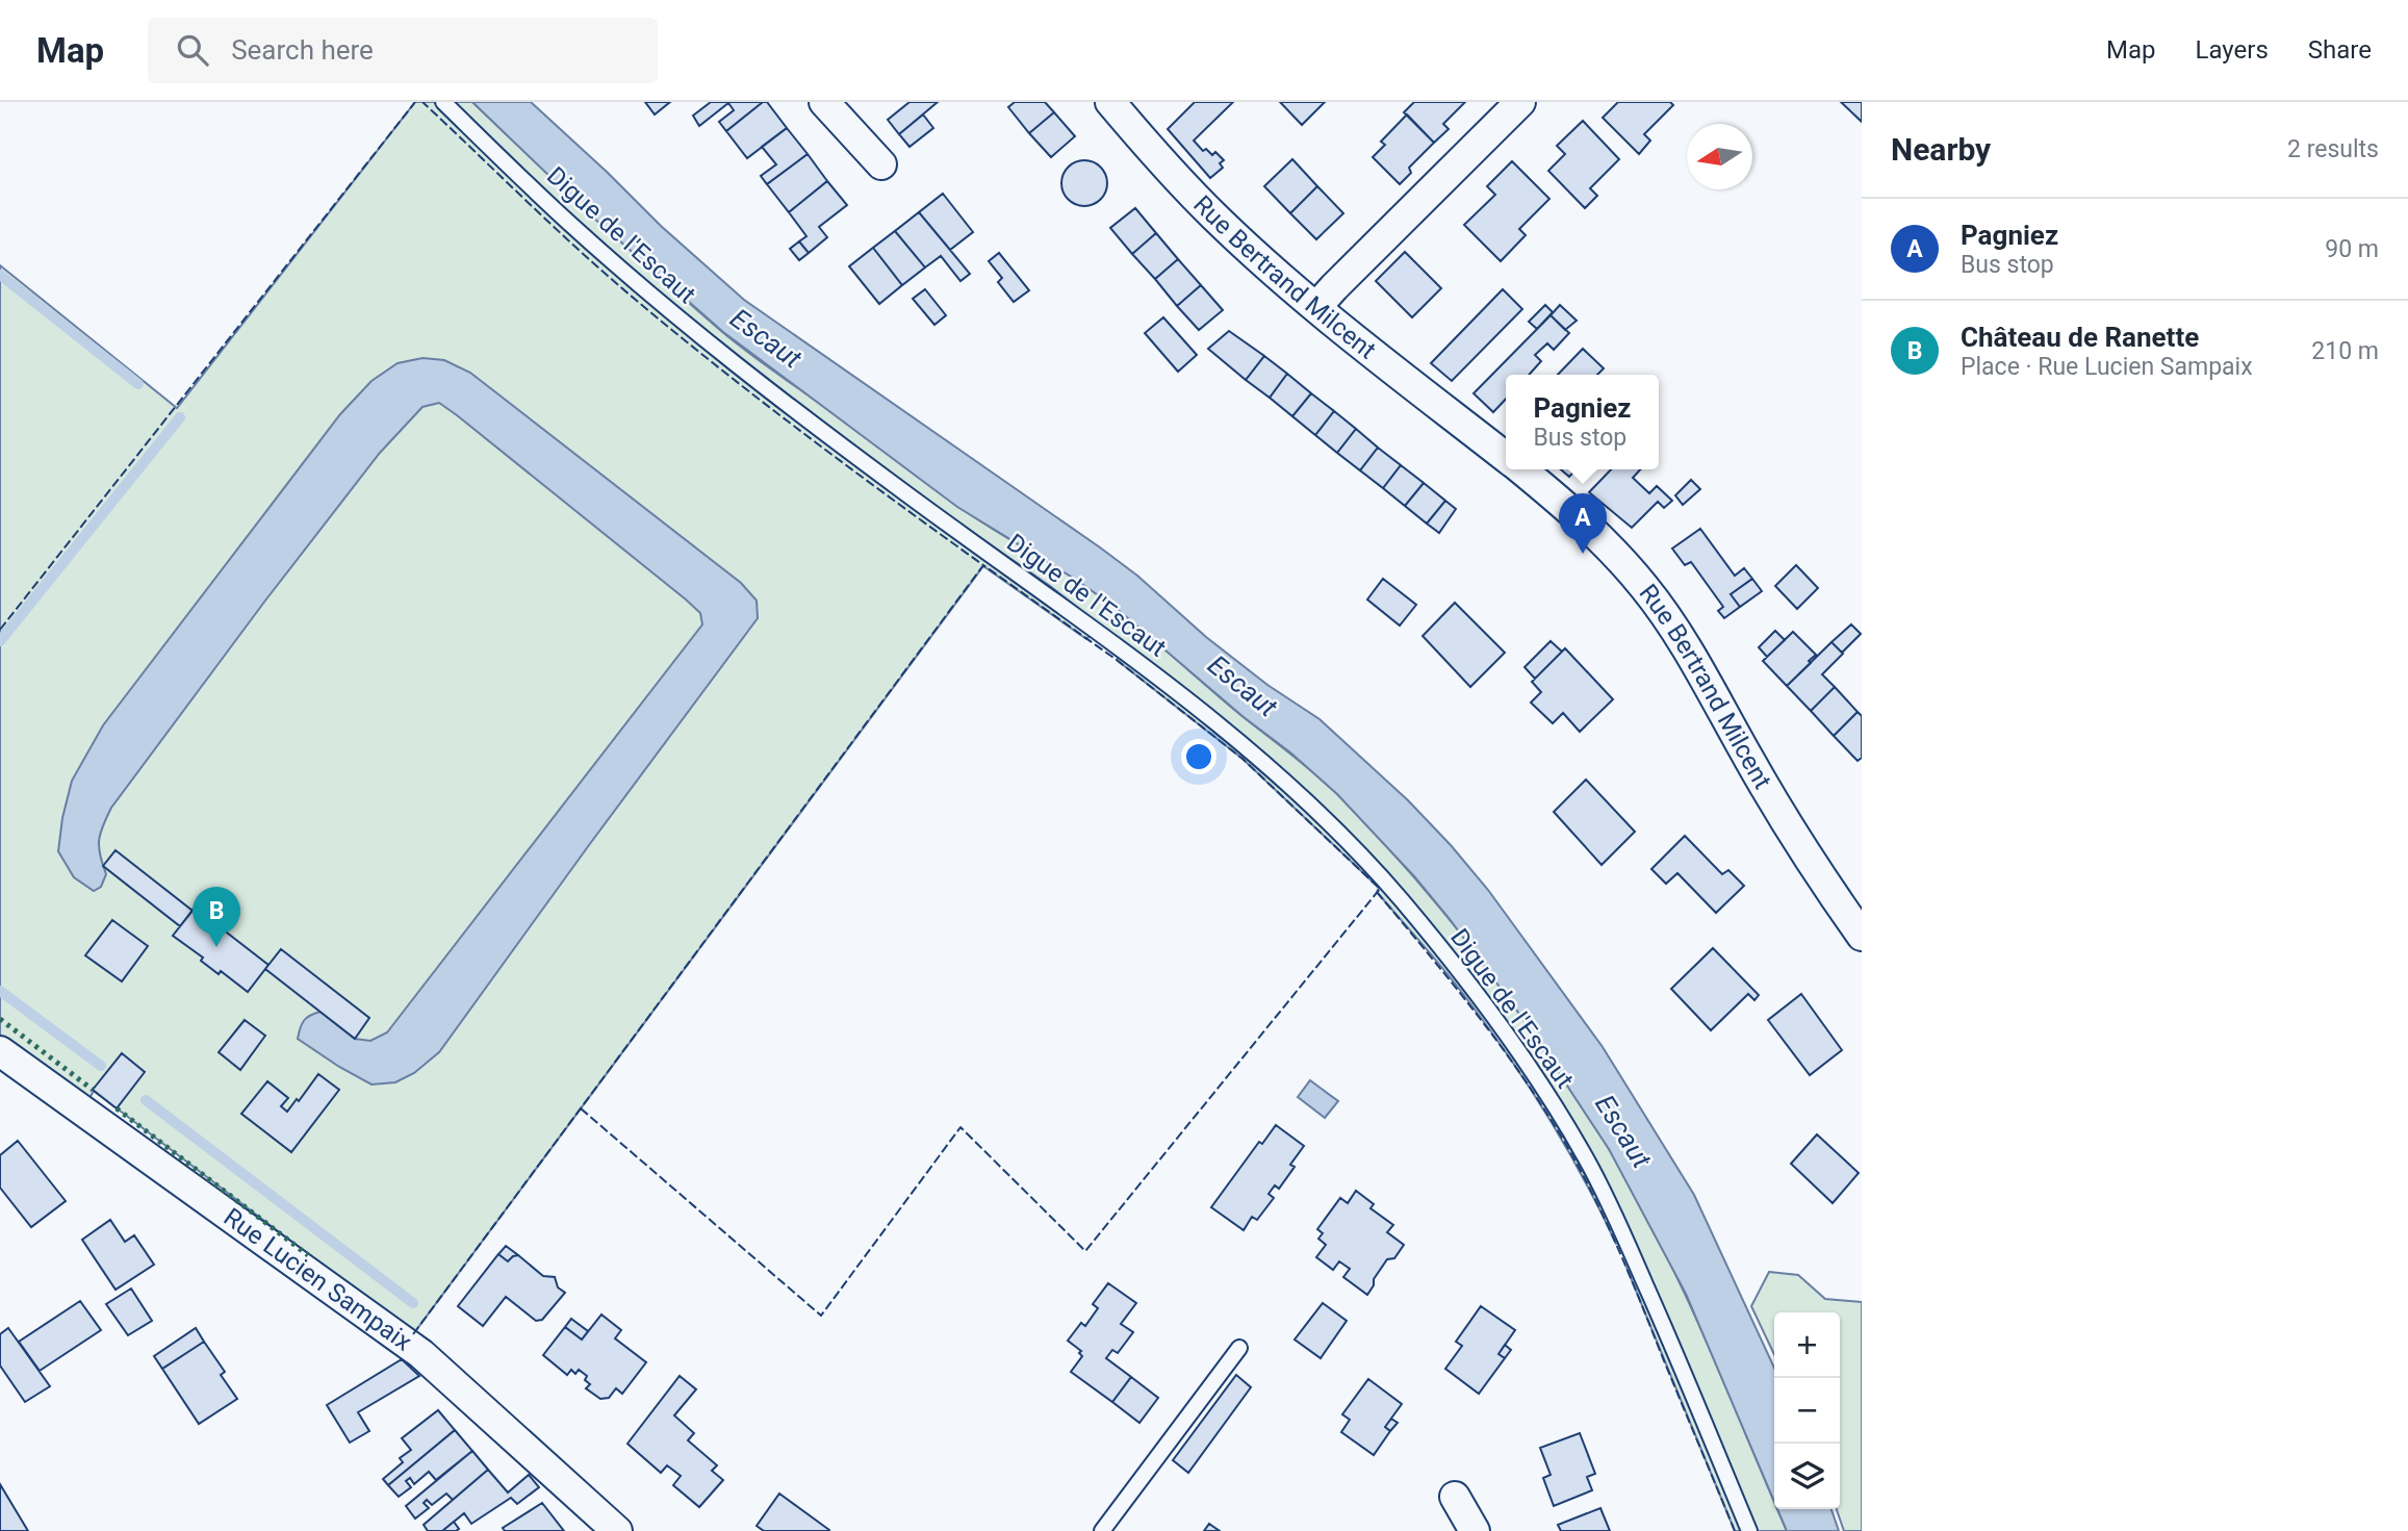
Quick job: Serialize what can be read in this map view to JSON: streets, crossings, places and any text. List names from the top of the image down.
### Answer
{
  "streets": {
    "street": ["Rue Bertrand Milcent", "Rue Lucien Sampaix"],
    "lane": ["Digue de l'Escaut"]
  },
  "water": ["Escaut"],
  "north": "left",
  "page": {
    "header": "Map",
    "search": "Search here",
    "nav": ["Map", "Layers", "Share"],
    "heading": ["Nearby", "2 results"],
    "list": [
      {
        "mark": "A",
        "name": "Pagniez",
        "note": "Bus stop",
        "value": "90 m"
      },
      {
        "mark": "B",
        "name": "Château de Ranette",
        "note": "Place · Rue Lucien Sampaix",
        "value": "210 m"
      }
    ],
    "popup": ["Pagniez", "Bus stop"],
    "pins": ["A", "B"],
    "map_buttons": ["+", "−"]
  }
}
